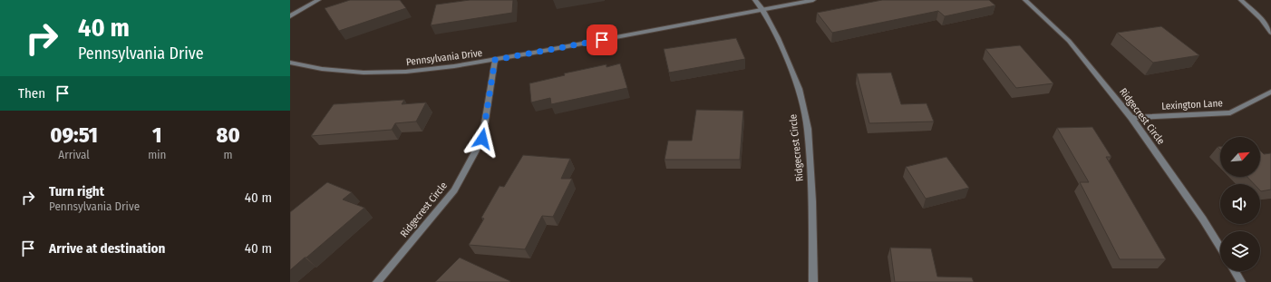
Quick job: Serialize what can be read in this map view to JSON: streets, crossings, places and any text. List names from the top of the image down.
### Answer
{
  "streets": {
    "street": ["Pennsylvania Drive", "Lexington Lane", "Ridgecrest Circle"]
  },
  "crossings": [
    ["Pennsylvania Drive", "Ridgecrest Circle"],
    ["Lexington Lane", "Ridgecrest Circle"]
  ],
  "north": "top right",
  "page": {
    "turn": ["40 m", "Pennsylvania Drive"],
    "then": "Then",
    "eta": [
      "09:51",
      "Arrival",
      "1",
      "min",
      "80",
      "m"
    ],
    "list": [
      {
        "name": "Turn right",
        "note": "Pennsylvania Drive",
        "value": "40 m"
      },
      {
        "name": "Arrive at destination",
        "value": "40 m"
      }
    ]
  }
}
